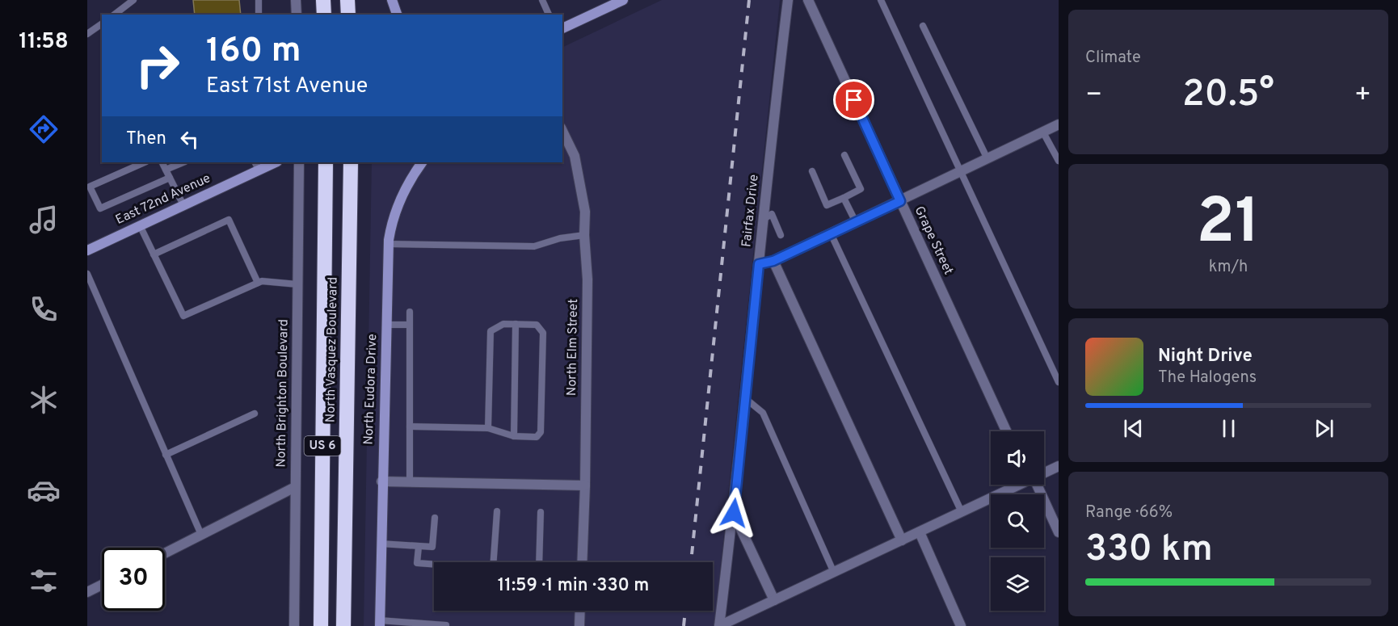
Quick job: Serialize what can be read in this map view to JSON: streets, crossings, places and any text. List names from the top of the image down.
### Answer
{
  "streets": {
    "highway": ["North Vasquez Boulevard", "US 6"],
    "street": [
      "East 72nd Avenue",
      "Fairfax Drive",
      "Grape Street",
      "North Elm Street",
      "North Eudora Drive",
      "North Brighton Boulevard"
    ]
  },
  "page": {
    "tabs": "11:58",
    "tile": [
      "Climate",
      ["21", "km/h"],
      ["Range · 66%", "330 km"]
    ],
    "turn": ["160 m", "East 71st Avenue"],
    "heat": ["−", "20.5°", "+"],
    "then": "Then",
    "song": ["Night Drive", "The Halogens"],
    "limit": "30",
    "trip": "11:59 · 1 min · 330 m"
  }
}
